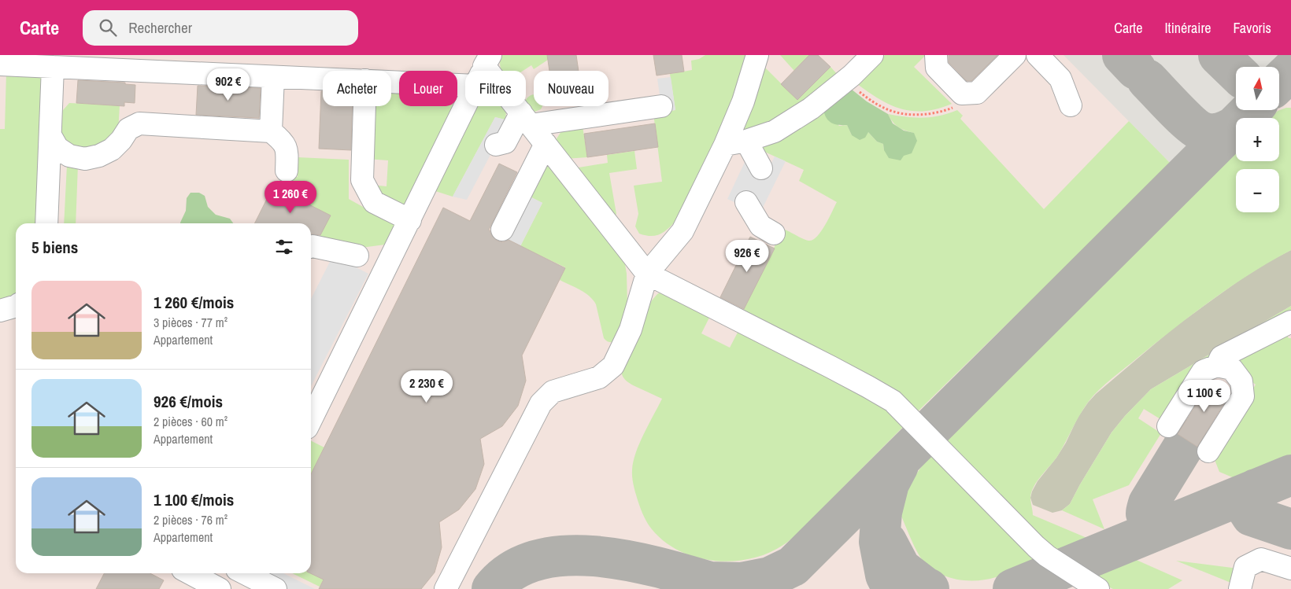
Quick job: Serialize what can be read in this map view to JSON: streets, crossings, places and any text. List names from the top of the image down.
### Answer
{
  "north": "top",
  "page": {
    "header": "Carte",
    "search": "Rechercher",
    "nav": ["Carte", "Itinéraire", "Favoris"],
    "map_buttons": ["+", "−"],
    "price": [
      "902 €",
      "1 260 €",
      "926 €",
      "2 230 €",
      "1 100 €"
    ],
    "chip": [
      "Acheter",
      "Louer",
      "Filtres",
      "Nouveau"
    ],
    "heading": "5 biens",
    "list": [
      {
        "name": "1 260 €/mois",
        "note": "3 pièces · 77 m² · Appartement"
      },
      {
        "name": "926 €/mois",
        "note": "2 pièces · 60 m² · Appartement"
      },
      {
        "name": "1 100 €/mois",
        "note": "2 pièces · 76 m² · Appartement"
      }
    ]
  }
}
